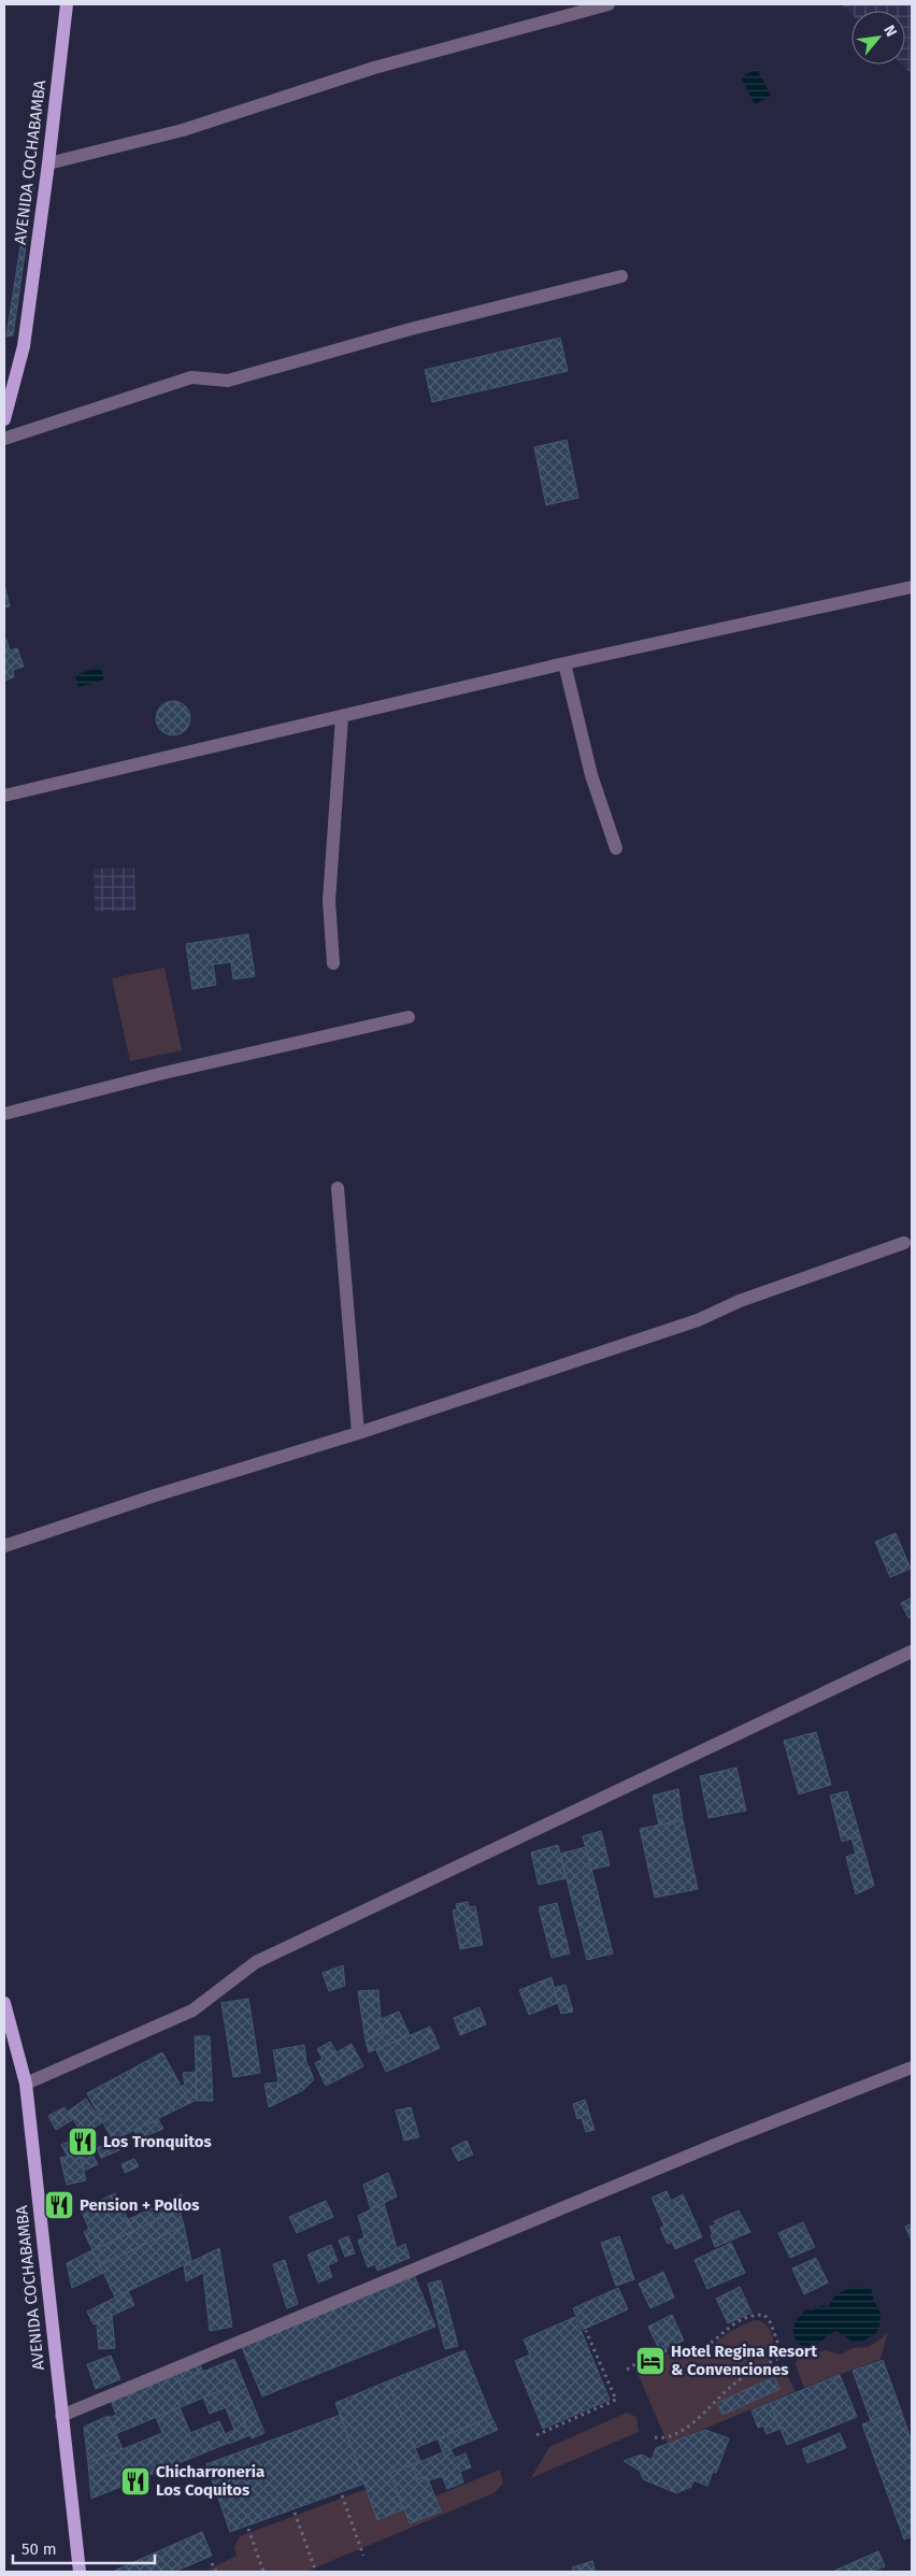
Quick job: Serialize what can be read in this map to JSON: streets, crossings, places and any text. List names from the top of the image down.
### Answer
{
  "streets": {
    "main road": ["AVENIDA COCHABAMBA"]
  },
  "places": {
    "restaurant": ["Los Tronquitos", "Pension + Pollos", "Chicharroneria Los Coquitos"],
    "hotel": ["Hotel Regina Resort & Convenciones"]
  },
  "scale_bar": "50 m",
  "north": "top right"
}
